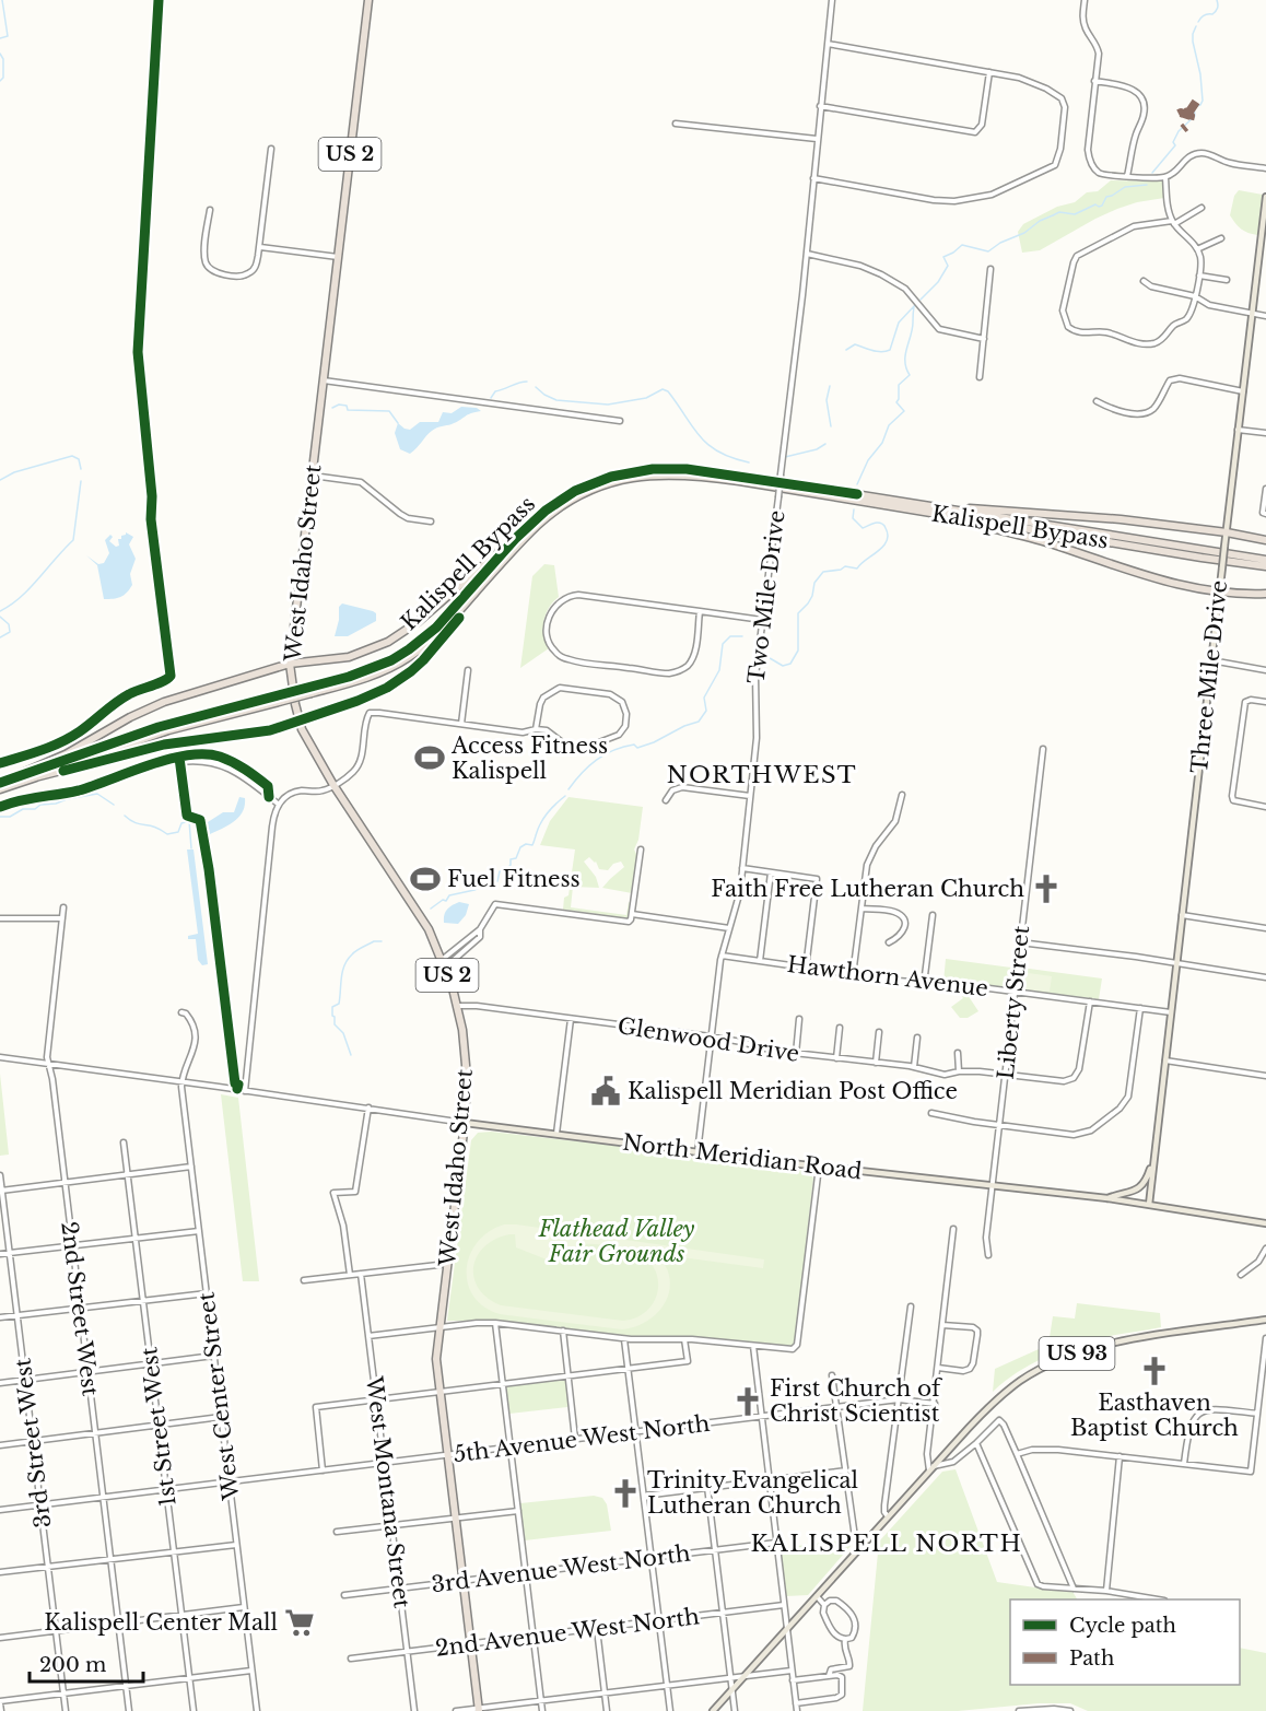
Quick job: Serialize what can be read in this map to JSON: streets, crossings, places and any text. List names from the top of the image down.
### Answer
{
  "streets": {
    "highway": ["US 2", "Kalispell Bypass", "West Idaho Street"],
    "main road": ["Three Mile Drive", "North Meridian Road", "US 93"],
    "street": [
      "Two Mile Drive",
      "Hawthorn Avenue",
      "Liberty Street",
      "Glenwood Drive",
      "2nd Street West",
      "West Center Street",
      "1st Street West",
      "5th Avenue West North",
      "3rd Street West",
      "West Montana Street",
      "3rd Avenue West North",
      "2nd Avenue West North"
    ]
  },
  "crossings": [
    ["West Idaho Street", "Glenwood Drive"],
    ["West Idaho Street", "North Meridian Road"],
    ["West Idaho Street", "5th Avenue West North"],
    ["West Idaho Street", "3rd Avenue West North"],
    ["West Idaho Street", "2nd Avenue West North"],
    ["Two Mile Drive", "Hawthorn Avenue"],
    ["Two Mile Drive", "Glenwood Drive"],
    ["Two Mile Drive", "North Meridian Road"],
    ["Three Mile Drive", "Hawthorn Avenue"],
    ["Three Mile Drive", "North Meridian Road"],
    ["Hawthorn Avenue", "Liberty Street"],
    ["Hawthorn Avenue", "Glenwood Drive"],
    ["Liberty Street", "Glenwood Drive"],
    ["Liberty Street", "North Meridian Road"],
    ["North Meridian Road", "2nd Street West"],
    ["North Meridian Road", "West Center Street"],
    ["2nd Street West", "5th Avenue West North"],
    ["West Center Street", "5th Avenue West North"],
    ["1st Street West", "5th Avenue West North"],
    ["5th Avenue West North", "3rd Street West"],
    ["5th Avenue West North", "West Montana Street"],
    ["West Montana Street", "3rd Avenue West North"],
    ["West Montana Street", "2nd Avenue West North"]
  ],
  "districts": ["NORTHWEST", "KALISPELL NORTH"],
  "parks": ["Flathead Valley Fair Grounds"],
  "places": {
    "sports": ["Access Fitness Kalispell", "Fuel Fitness"],
    "church": [
      "Faith Free Lutheran Church",
      "Easthaven Baptist Church",
      "First Church of Christ Scientist",
      "Trinity Evangelical Lutheran Church"
    ],
    "public building": ["Kalispell Meridian Post Office"],
    "supermarket": ["Kalispell Center Mall"]
  },
  "legend": ["Cycle path", "Path"],
  "scale_bar": "200 m"
}
